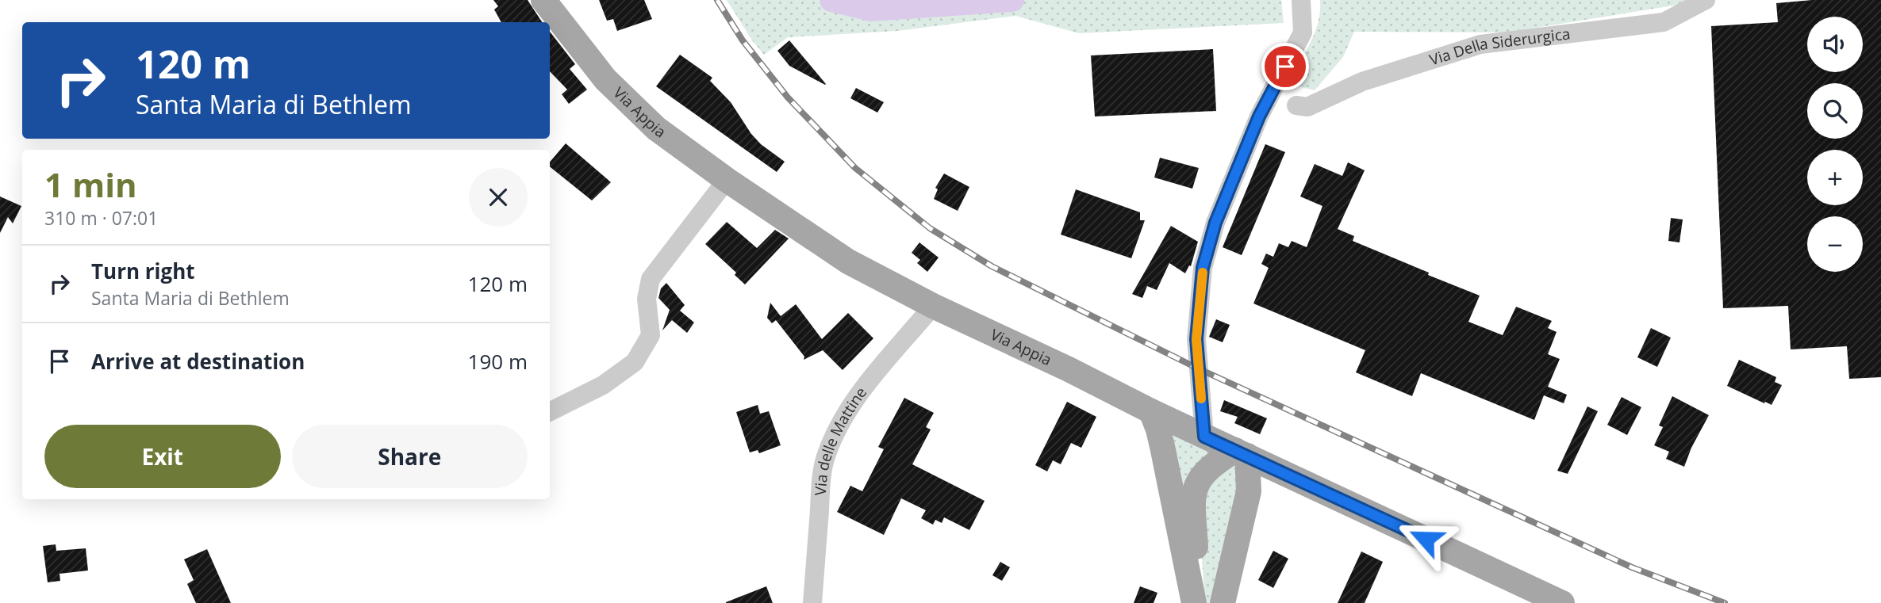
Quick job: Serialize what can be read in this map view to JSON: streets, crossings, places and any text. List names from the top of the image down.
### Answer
{
  "streets": {
    "main road": ["Via Appia"],
    "street": ["Via Della Siderurgica", "Via delle Mattine"]
  },
  "crossings": [
    ["Via Appia", "Via delle Mattine"]
  ],
  "page": {
    "map_buttons": ["+", "−"],
    "turn": ["120 m", "Santa Maria di Bethlem"],
    "heading": ["1 min", "310 m · 07:01"],
    "list": [
      {
        "name": "Turn right",
        "note": "Santa Maria di Bethlem",
        "value": "120 m"
      },
      {
        "name": "Arrive at destination",
        "value": "190 m"
      }
    ],
    "buttons": ["Exit", "Share"]
  }
}
